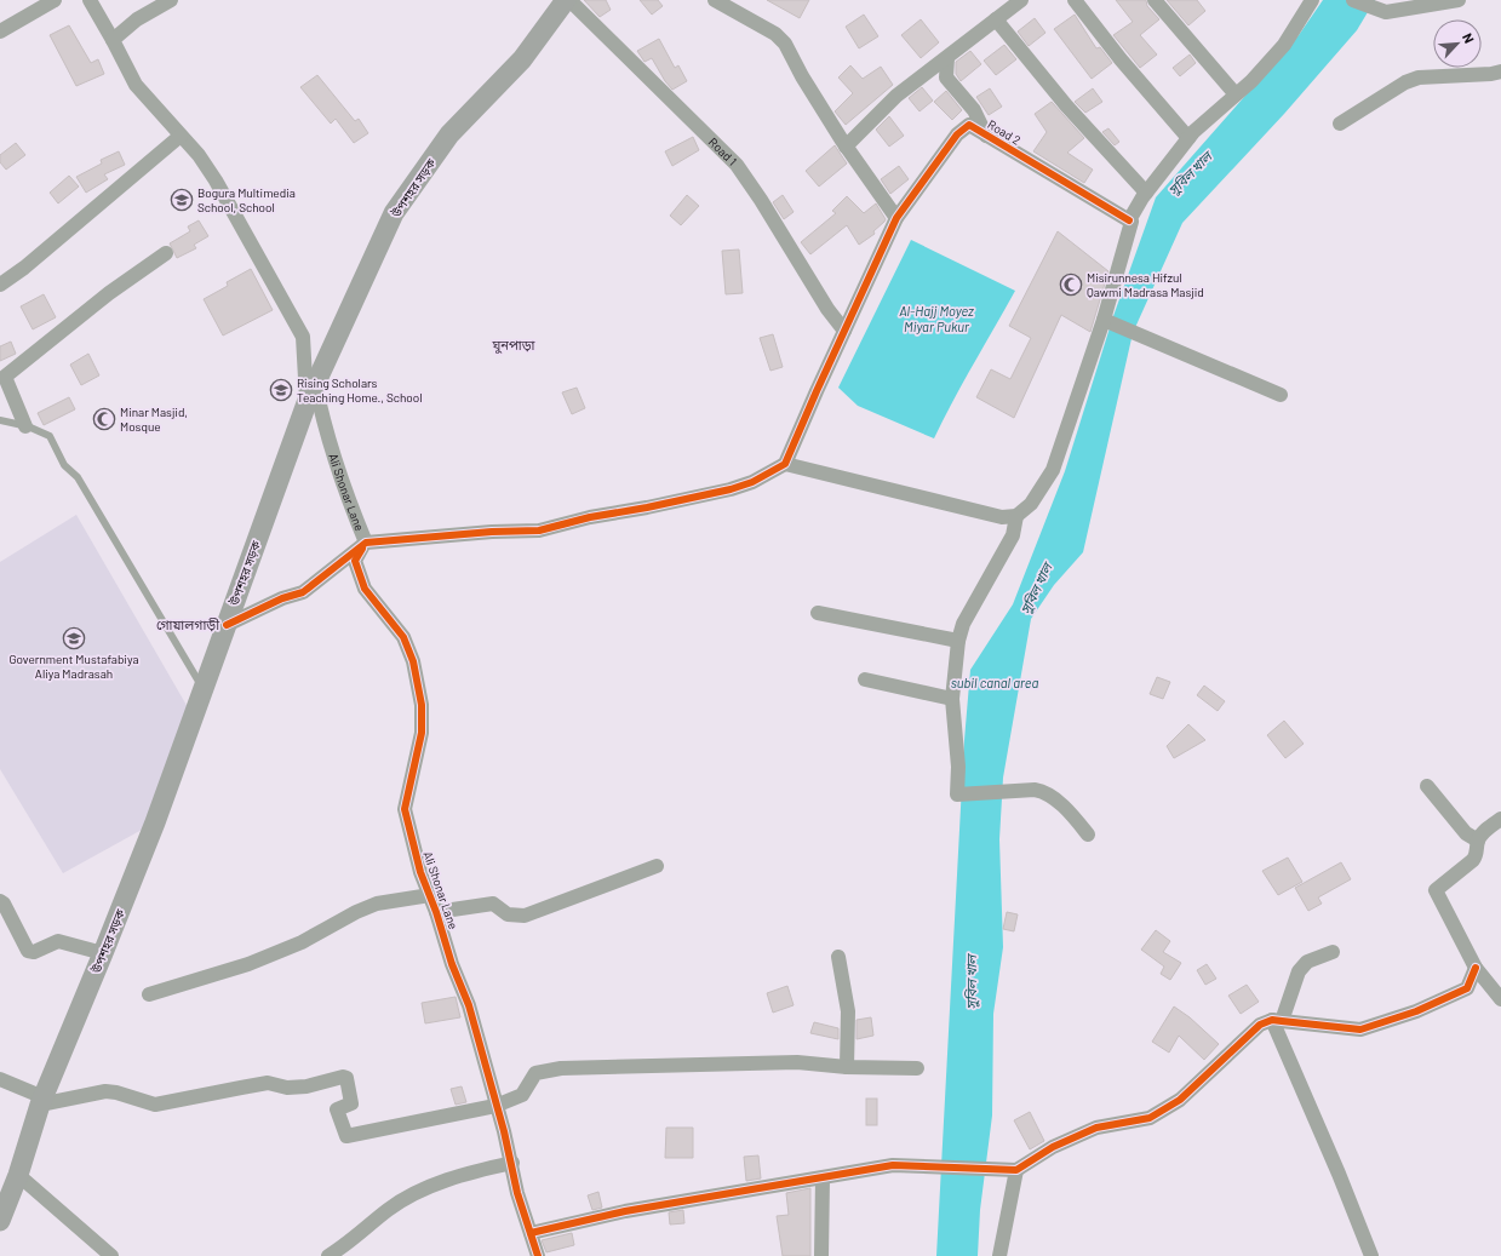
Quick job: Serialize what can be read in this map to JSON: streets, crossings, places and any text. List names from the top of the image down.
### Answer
{
  "streets": {
    "main road": ["উপশহর সড়ক"],
    "street": ["Road 2", "Road 1", "Ali Shonar Lane"]
  },
  "crossings": [
    ["Road 1", "উপশহর সড়ক"],
    ["উপশহর সড়ক", "Ali Shonar Lane"]
  ],
  "districts": ["ঘুনপাড়া", "গোয়ালগাড়ী"],
  "water": ["সুবিল খাল", "Al-Hajj Moyez Miyar Pukur", "subil canal area"],
  "places": {
    "school or university": ["Bogura Multimedia School, School", "Rising Scholars Teaching Home., School", "Government Mustafabiya Aliya Madrasah"],
    "mosque": ["Misirunnesa Hifzul Qawmi Madrasa Masjid", "Minar Masjid, Mosque"]
  },
  "north": "top right"
}
